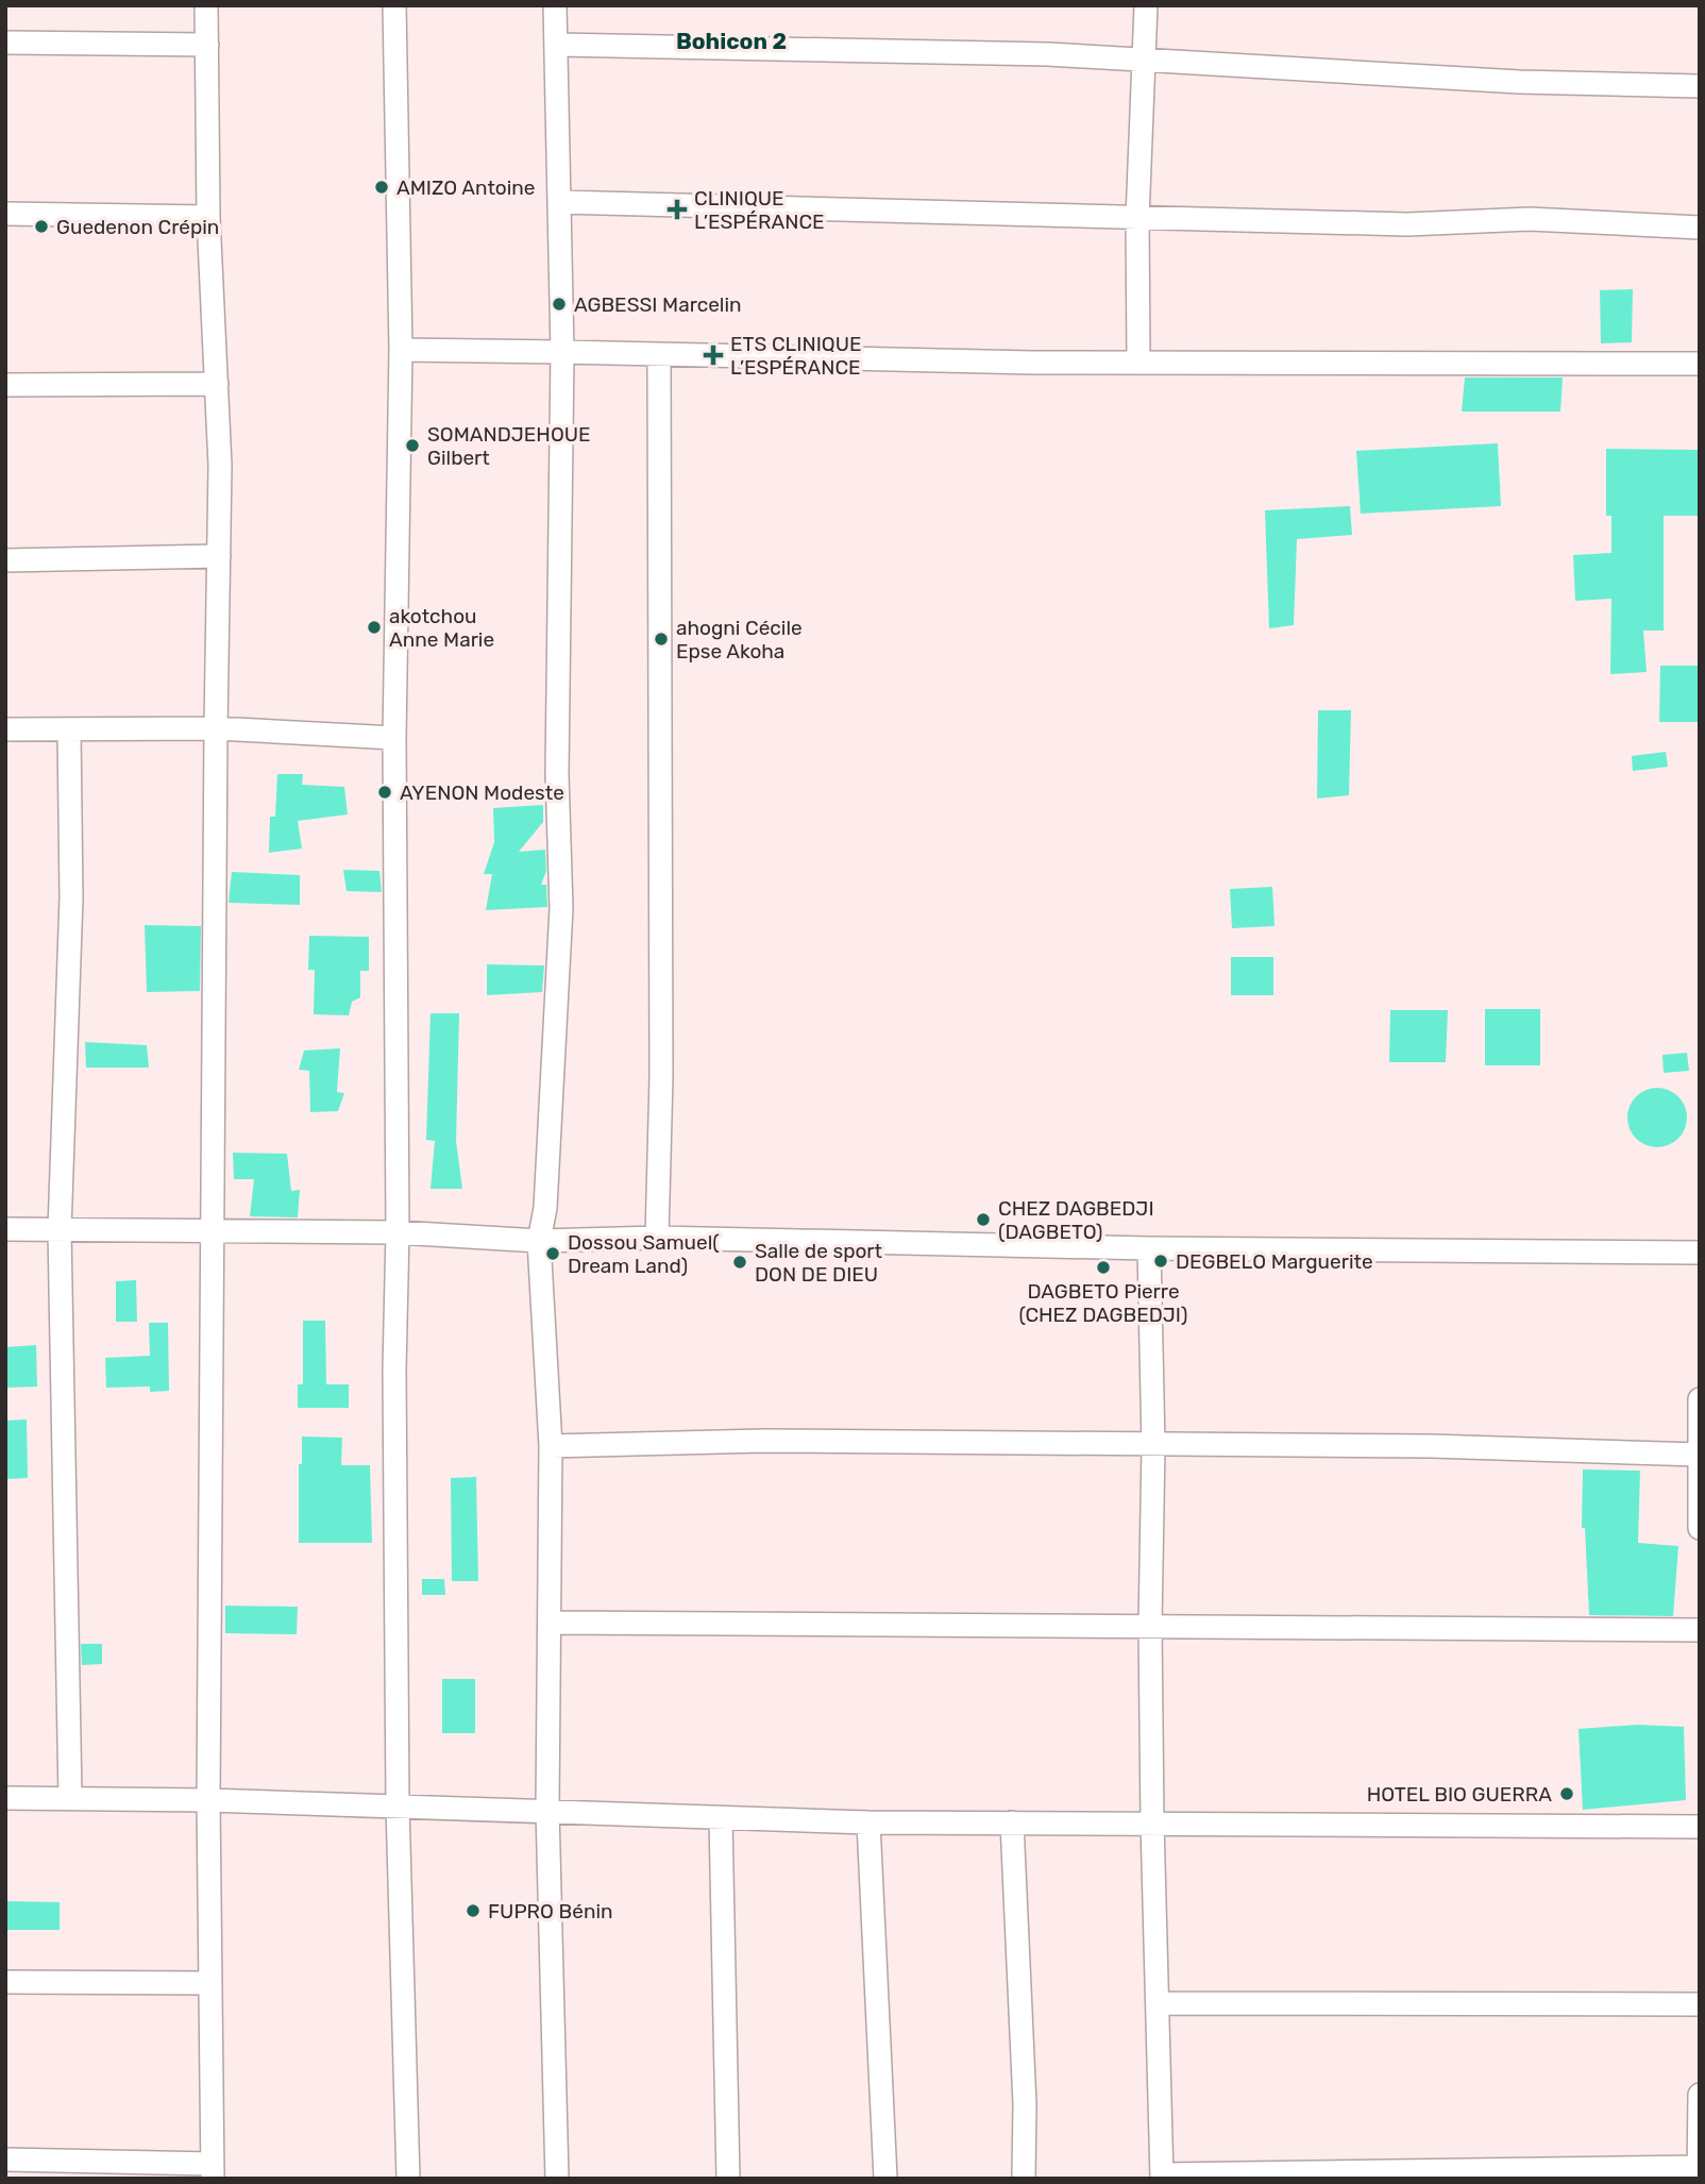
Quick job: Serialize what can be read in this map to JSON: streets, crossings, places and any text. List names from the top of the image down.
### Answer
{
  "districts": ["Bohicon 2"],
  "places": {
    "other": [
      "AMIZO Antoine",
      "Guedenon Crépin",
      "AGBESSI Marcelin",
      "SOMANDJEHOUE Gilbert",
      "akotchou Anne Marie",
      "ahogni Cécile Epse Akoha",
      "AYENON Modeste",
      "CHEZ DAGBEDJI (DAGBETO)",
      "Dossou Samuel( Dream Land)",
      "DEGBELO Marguerite",
      "Salle de sport DON DE DIEU",
      "DAGBETO Pierre (CHEZ DAGBEDJI)",
      "HOTEL BIO GUERRA",
      "FUPRO Bénin"
    ],
    "health": ["CLINIQUE L’ESPÉRANCE", "ETS CLINIQUE L’ESPÉRANCE"]
  }
}
